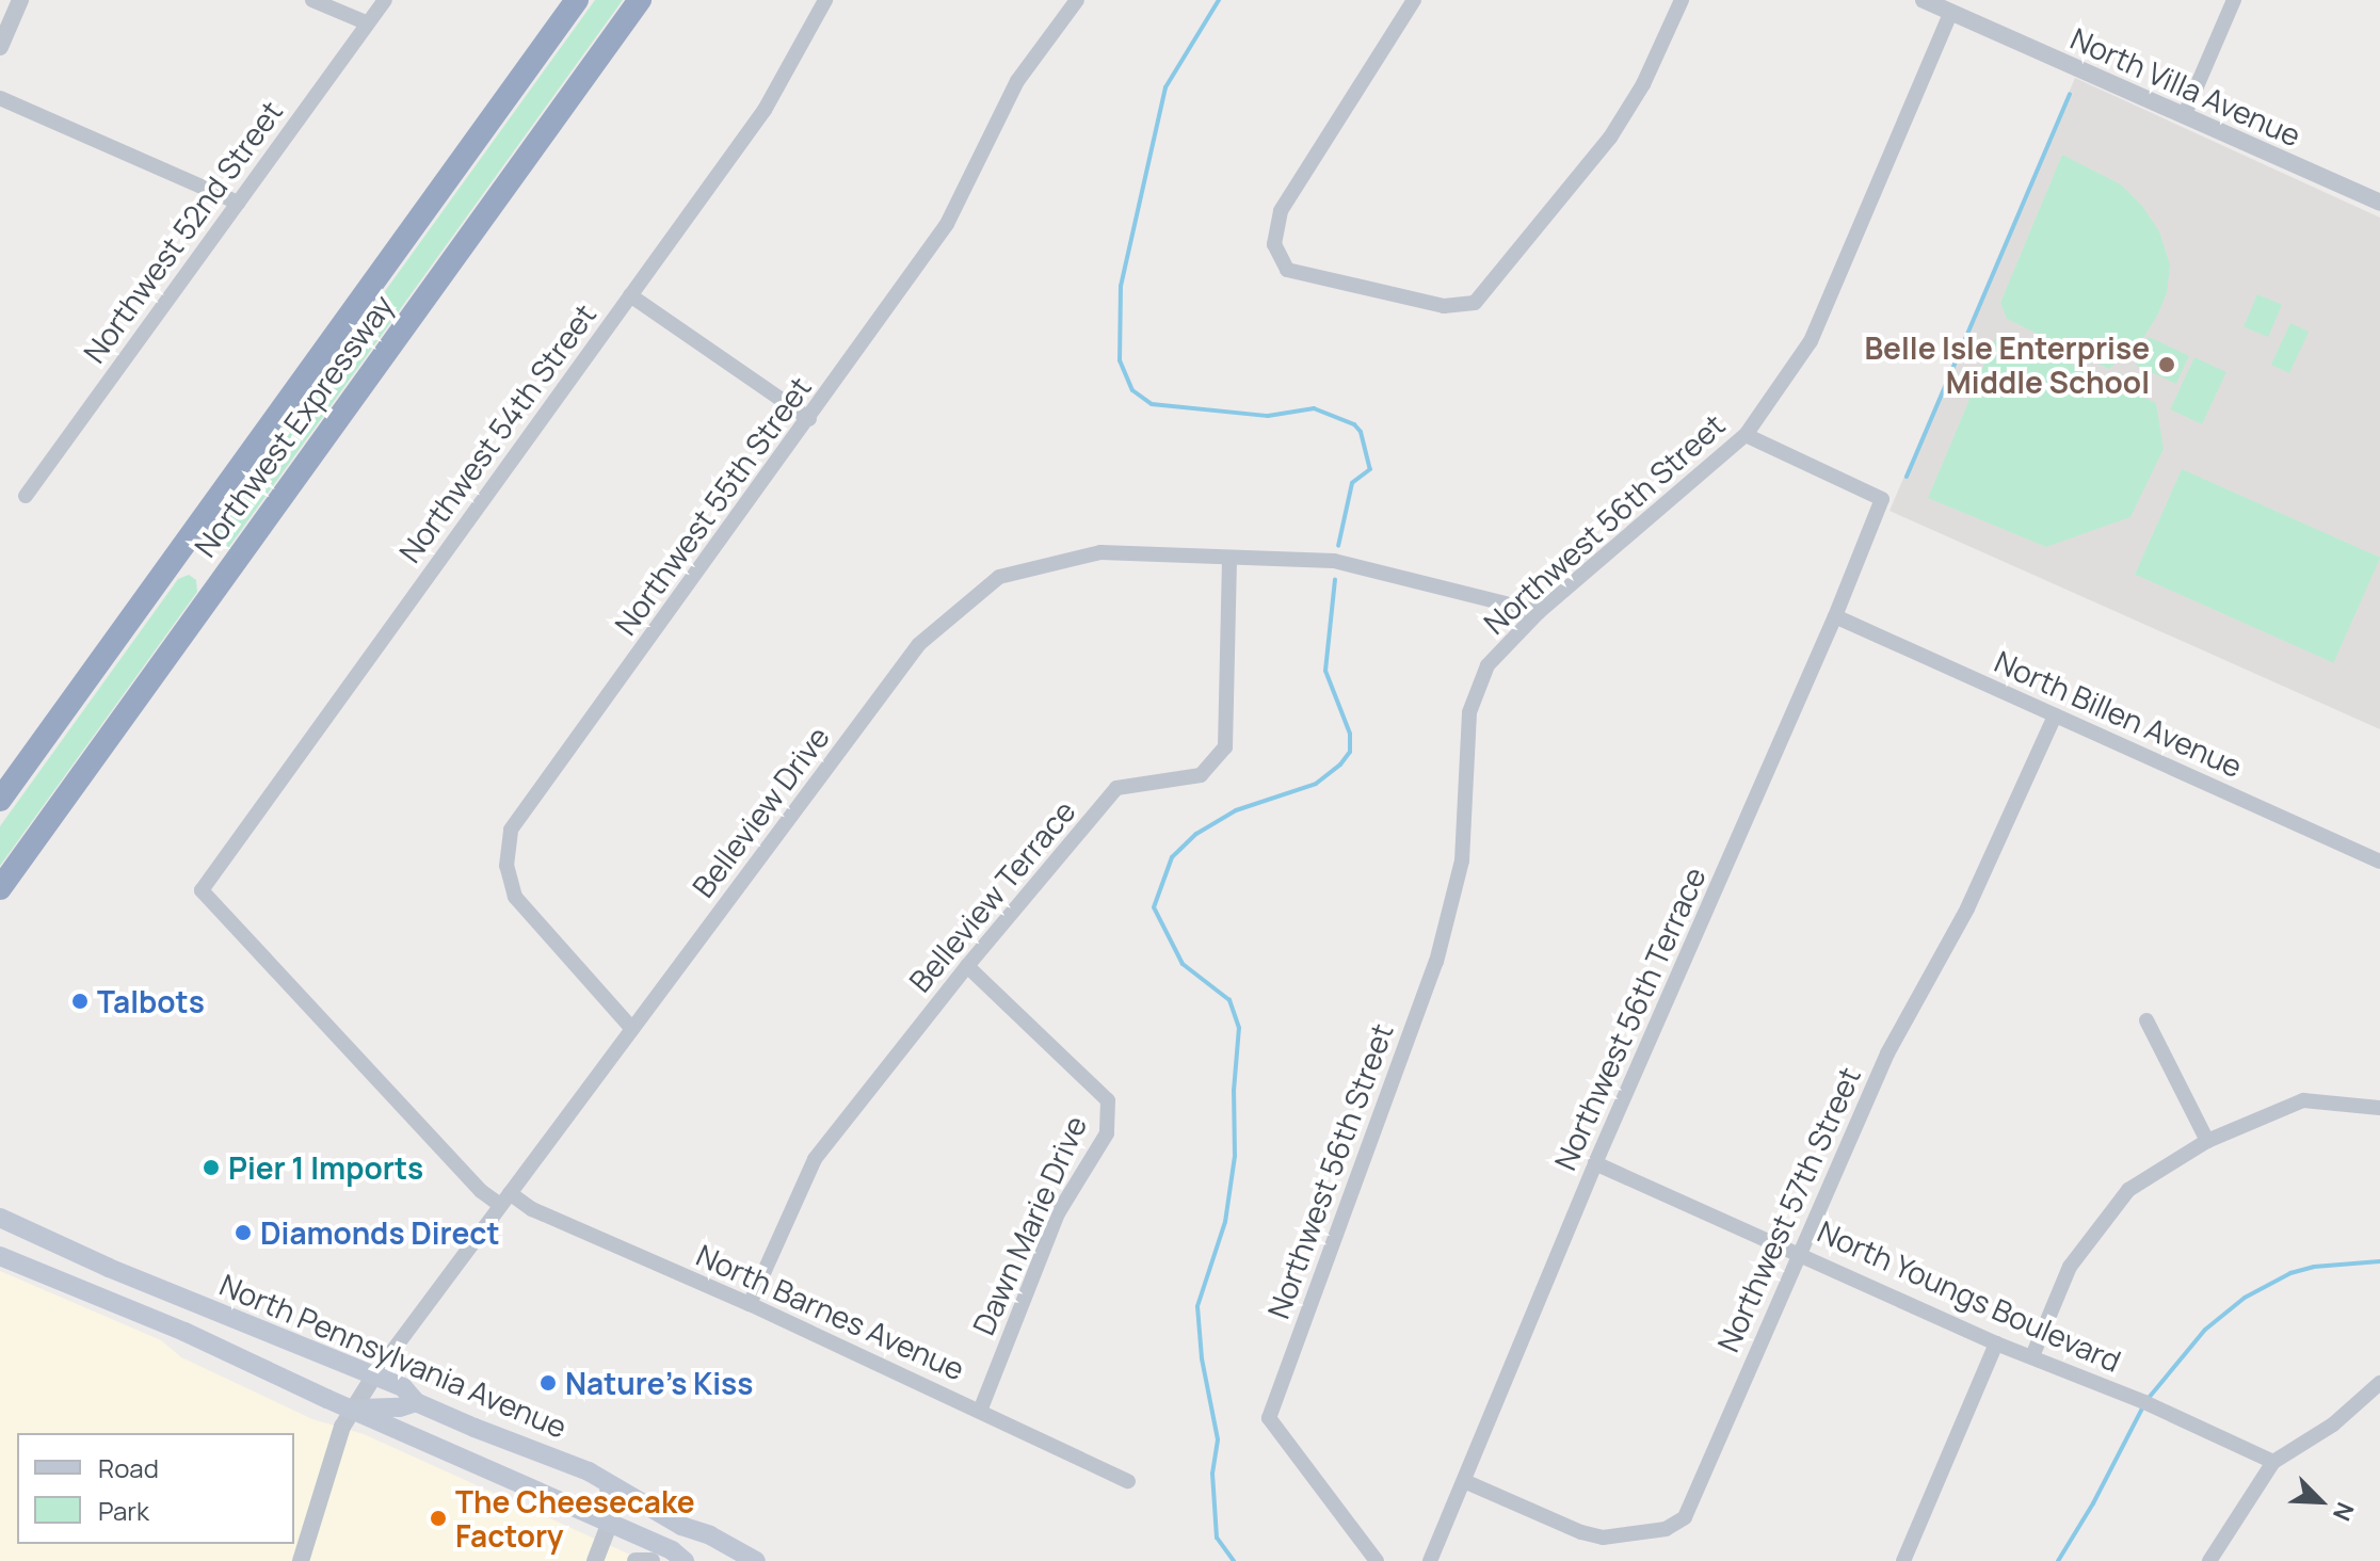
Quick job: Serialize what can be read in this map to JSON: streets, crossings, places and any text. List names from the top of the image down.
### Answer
{
  "streets": {
    "highway": ["Northwest Expressway"],
    "main road": ["North Pennsylvania Avenue"],
    "street": [
      "North Villa Avenue",
      "Northwest 52nd Street",
      "Northwest 54th Street",
      "Northwest 55th Street",
      "Northwest 56th Street",
      "North Billen Avenue",
      "Belleview Drive",
      "Belleview Terrace",
      "Northwest 56th Terrace",
      "Northwest 57th Street",
      "Dawn Marie Drive",
      "North Youngs Boulevard",
      "North Barnes Avenue"
    ]
  },
  "crossings": [
    ["North Villa Avenue", "Northwest 56th Street"],
    ["Northwest 54th Street", "North Barnes Avenue"],
    ["Northwest 55th Street", "Belleview Drive"],
    ["Northwest 56th Street", "Belleview Drive"],
    ["Northwest 56th Street", "Northwest 56th Terrace"],
    ["North Billen Avenue", "Northwest 56th Terrace"],
    ["North Billen Avenue", "Northwest 57th Street"],
    ["Belleview Drive", "Belleview Terrace"],
    ["Belleview Drive", "North Barnes Avenue"],
    ["Belleview Drive", "North Pennsylvania Avenue"],
    ["Belleview Terrace", "Dawn Marie Drive"],
    ["Belleview Terrace", "North Barnes Avenue"],
    ["Northwest 56th Terrace", "Northwest 57th Street"],
    ["Northwest 56th Terrace", "North Youngs Boulevard"],
    ["Northwest 57th Street", "North Youngs Boulevard"],
    ["Dawn Marie Drive", "North Barnes Avenue"]
  ],
  "places": [
    "Belle Isle Enterprise Middle School",
    "Talbots",
    "Pier 1 Imports",
    "Diamonds Direct",
    "Nature's Kiss",
    "The Cheesecake Factory"
  ],
  "legend": ["Road", "Park"],
  "north": "bottom right"
}
